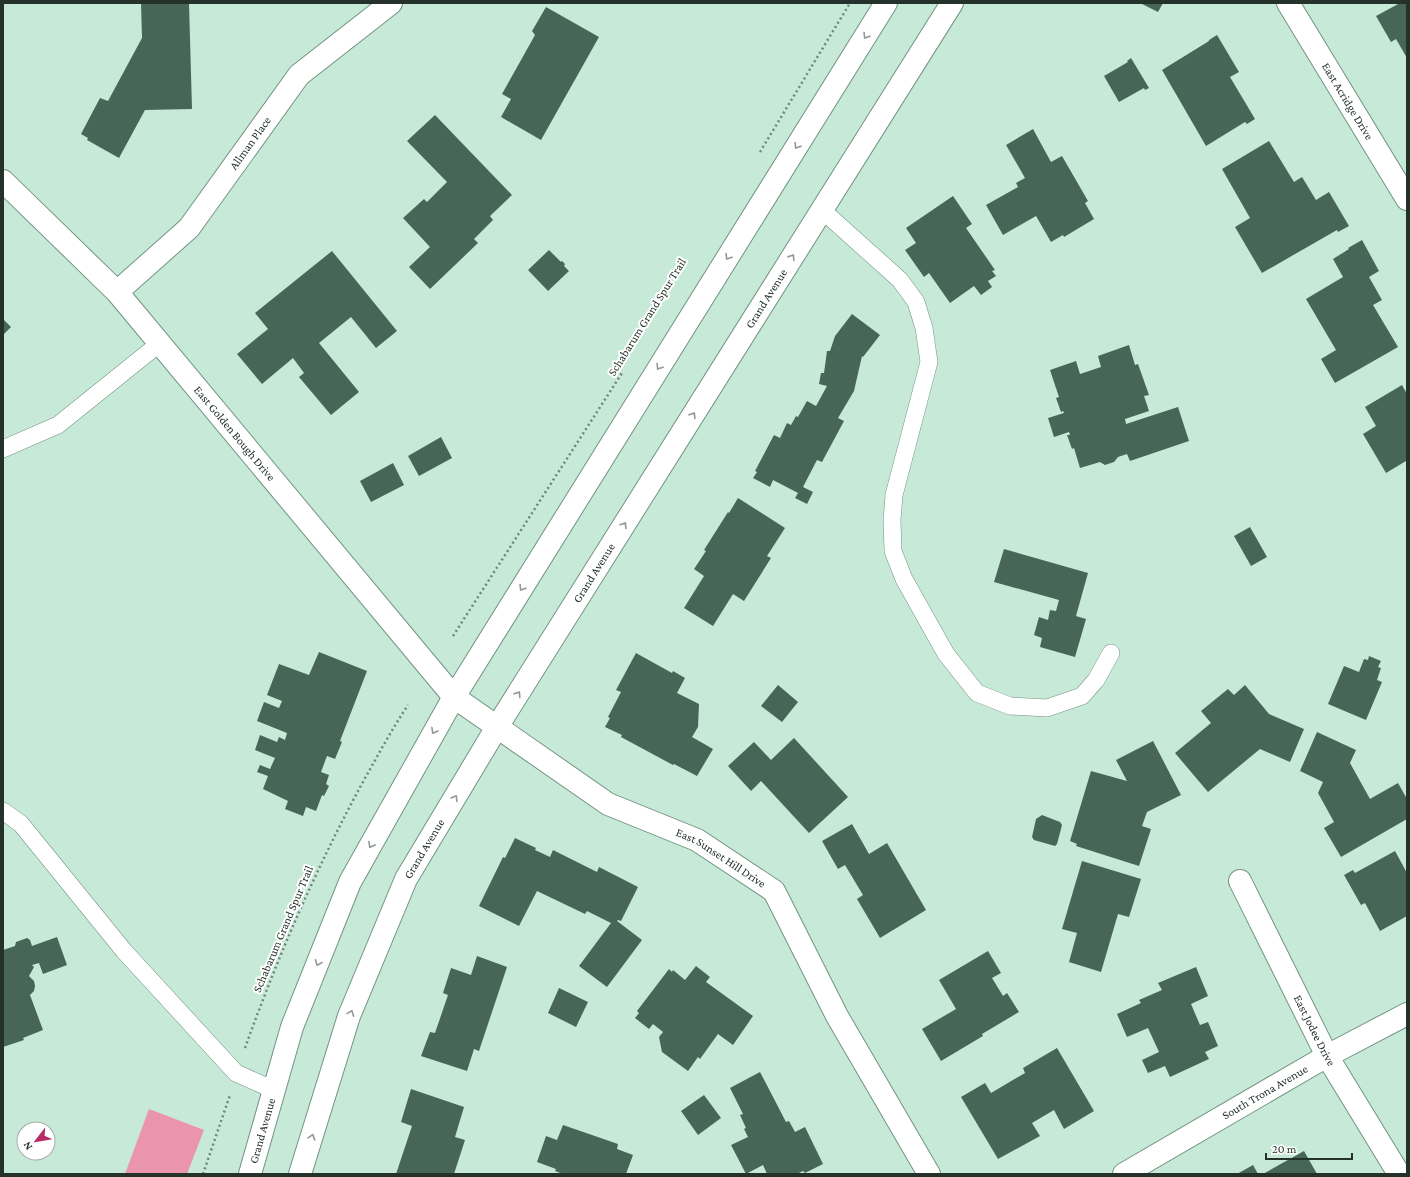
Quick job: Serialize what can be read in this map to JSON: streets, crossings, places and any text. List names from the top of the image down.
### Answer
{
  "streets": {
    "street": [
      "East Acridge Drive",
      "Allman Place",
      "Grand Avenue",
      "East Golden Bough Drive",
      "East Sunset Hill Drive",
      "East Jodee Drive",
      "South Trona Avenue"
    ],
    "path": ["Schabarum Grand Spur Trail"]
  },
  "crossings": [
    ["Allman Place", "East Golden Bough Drive"],
    ["Grand Avenue", "East Golden Bough Drive"],
    ["Grand Avenue", "East Sunset Hill Drive"],
    ["East Golden Bough Drive", "East Sunset Hill Drive"],
    ["East Jodee Drive", "South Trona Avenue"]
  ],
  "scale_bar": "20 m",
  "north": "bottom left"
}
